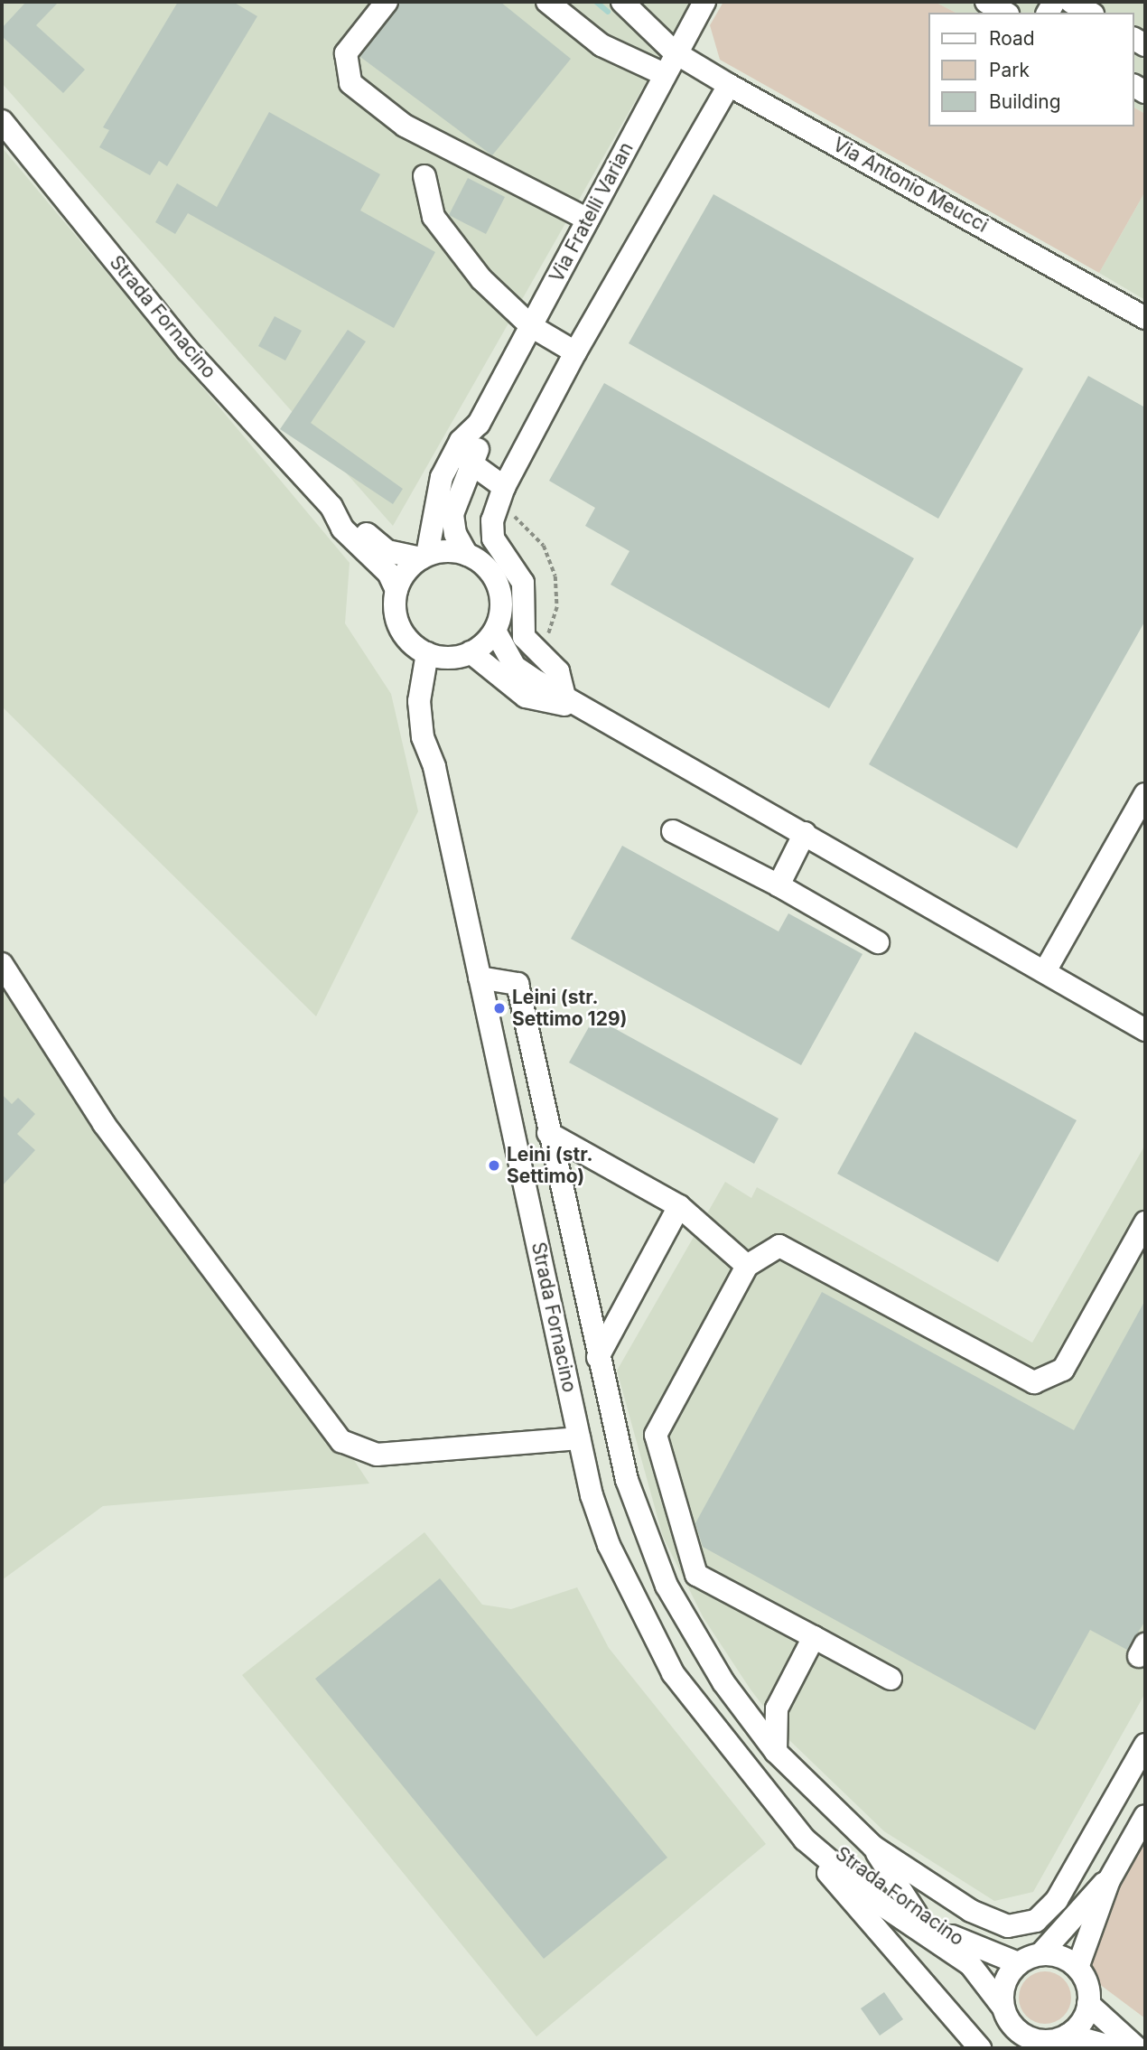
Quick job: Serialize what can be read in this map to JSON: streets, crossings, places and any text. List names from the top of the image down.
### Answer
{
  "streets": {
    "street": ["Via Antonio Meucci", "Via Fratelli Varian", "Strada Fornacino"]
  },
  "crossings": [
    ["Via Antonio Meucci", "Via Fratelli Varian"],
    ["Via Fratelli Varian", "Strada Fornacino"]
  ],
  "places": ["Leini (str. Settimo 129)", "Leini (str. Settimo)"],
  "legend": ["Road", "Park", "Building"]
}
